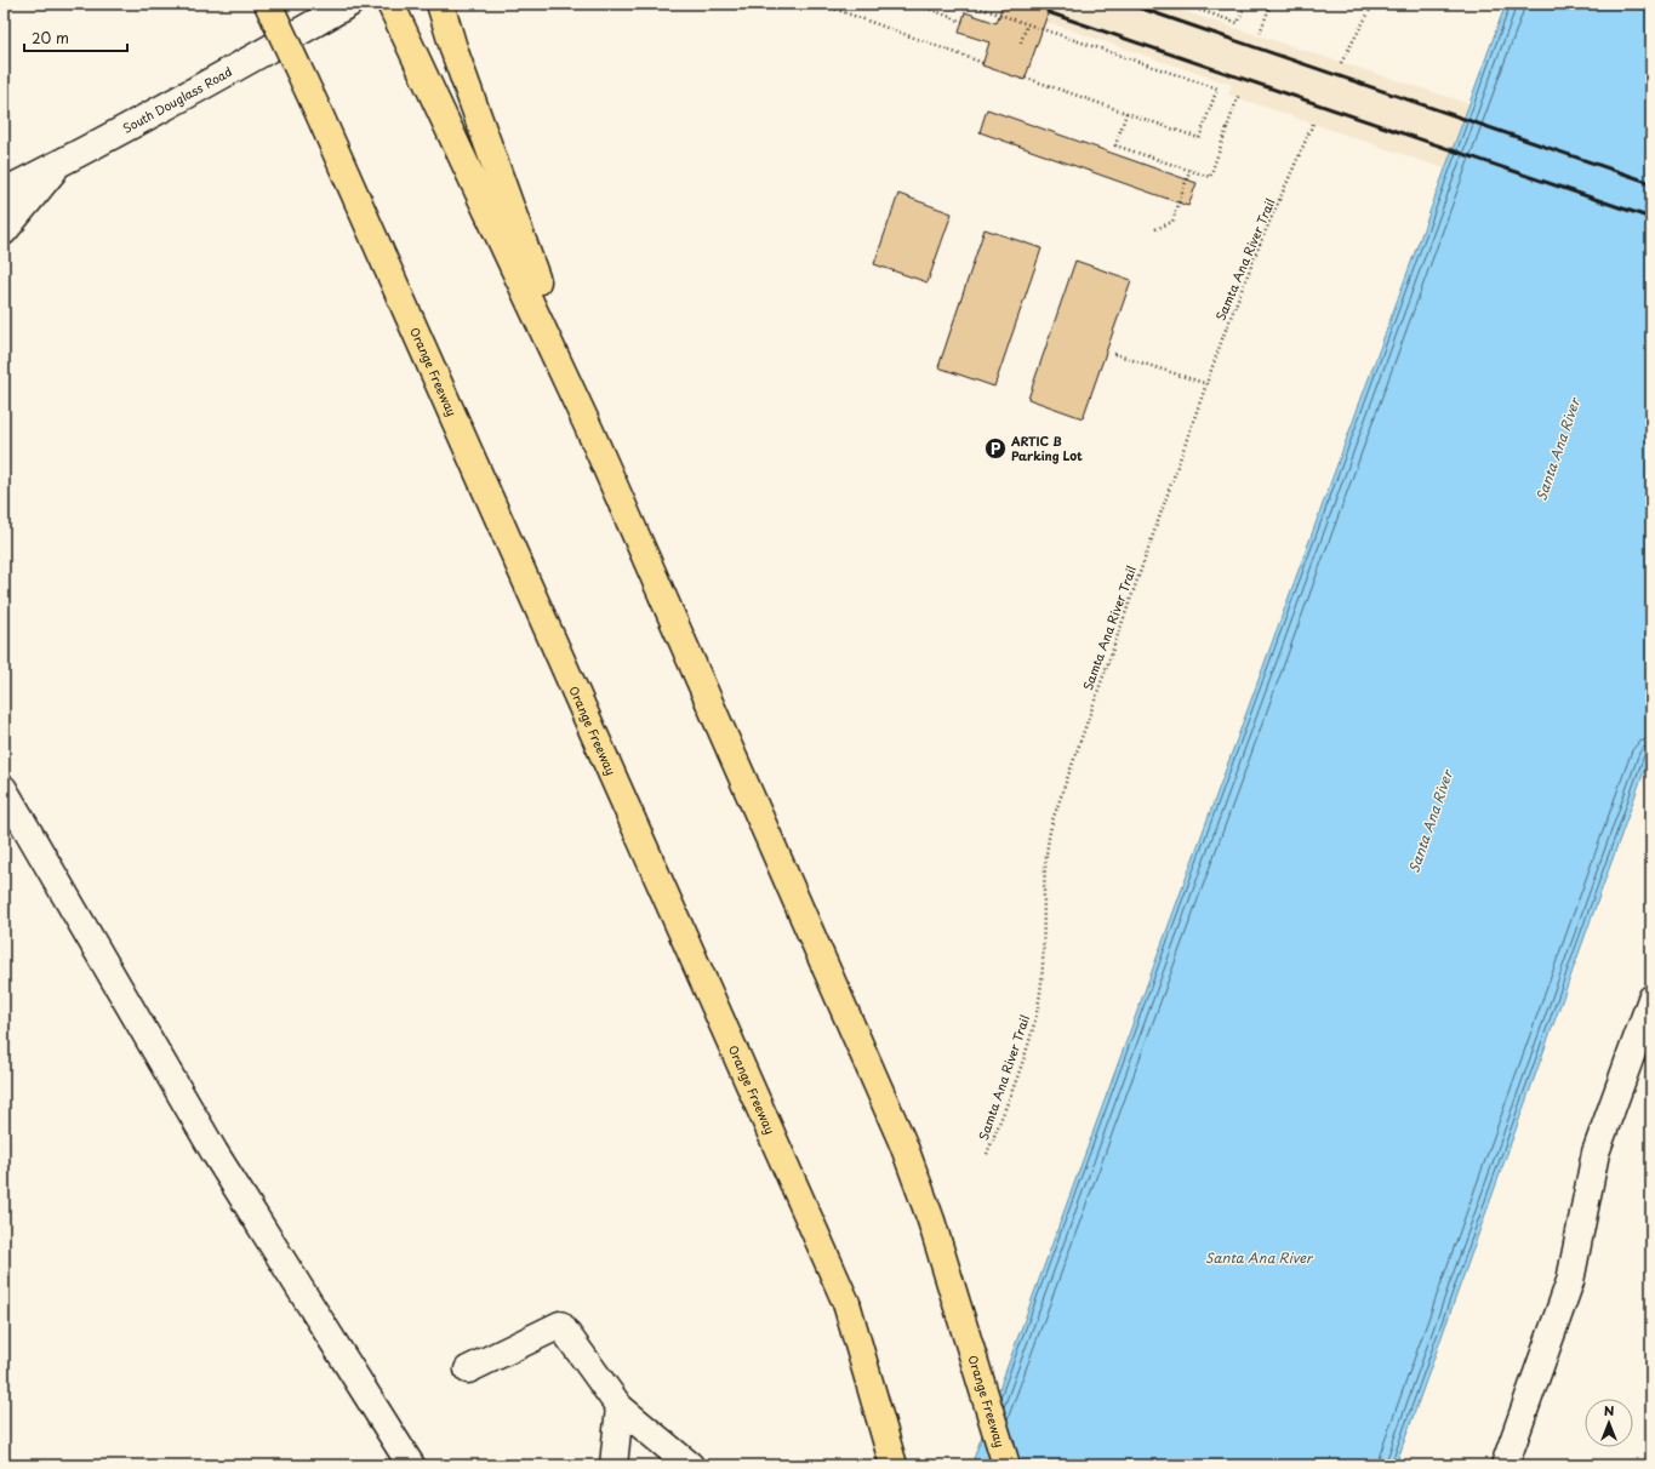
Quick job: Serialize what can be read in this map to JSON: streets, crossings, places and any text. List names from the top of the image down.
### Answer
{
  "streets": {
    "highway": ["Orange Freeway"],
    "street": ["South Douglass Road"],
    "path": ["Samta Ana River Trail"]
  },
  "water": ["Santa Ana River"],
  "places": {
    "parking": ["ARTIC B Parking Lot"]
  },
  "scale_bar": "20 m",
  "north": "top"
}
